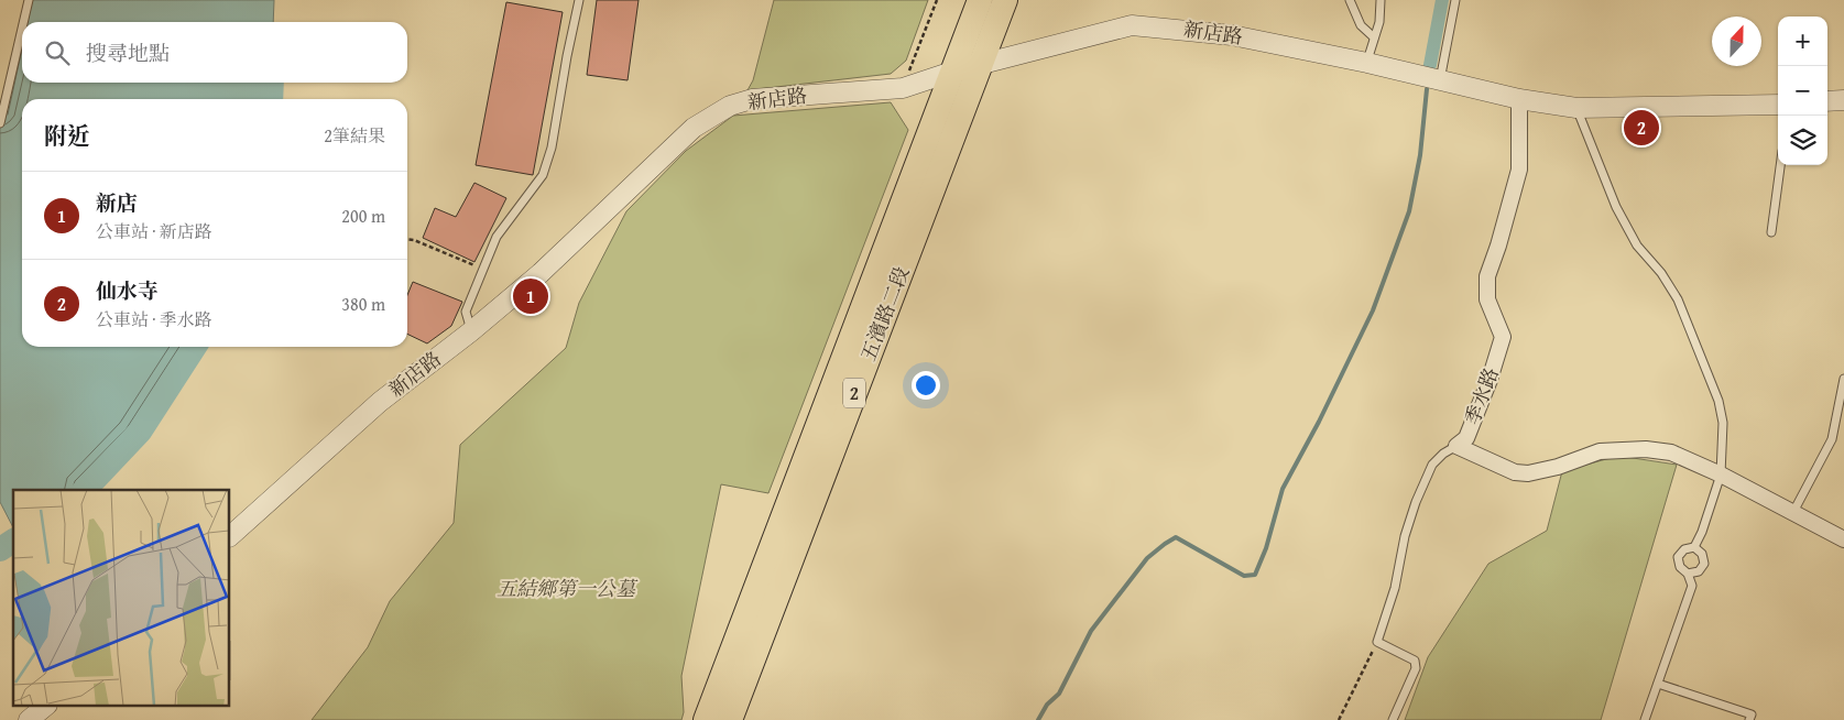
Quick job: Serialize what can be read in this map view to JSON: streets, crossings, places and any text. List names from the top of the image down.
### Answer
{
  "streets": {
    "main road": ["五濱路二段", "2"],
    "street": ["新店路", "季水路"]
  },
  "crossings": [
    ["新店路", "五濱路二段"]
  ],
  "parks": ["五結鄉第一公墓"],
  "north": "top",
  "page": {
    "map_buttons": ["+", "−"],
    "search": "搜尋地點",
    "heading": ["附近", "2筆結果"],
    "pins": ["2", "1"],
    "list": [
      {
        "mark": "1",
        "name": "新店",
        "note": "公車站 · 新店路",
        "value": "200 m"
      },
      {
        "mark": "2",
        "name": "仙水寺",
        "note": "公車站 · 季水路",
        "value": "380 m"
      }
    ]
  }
}
